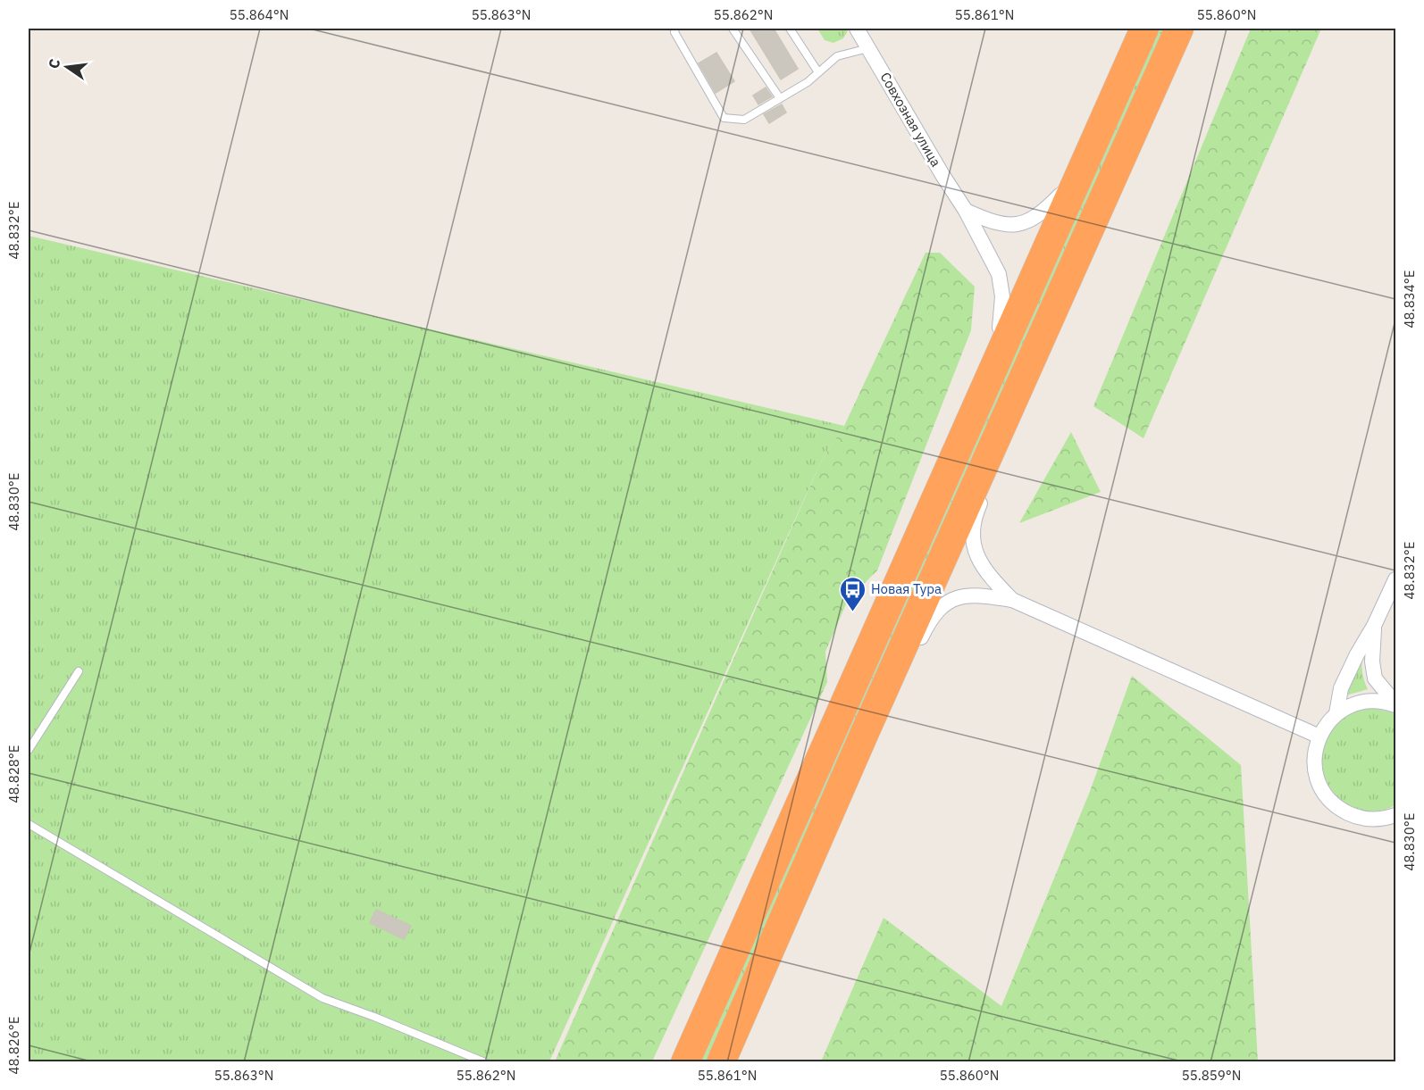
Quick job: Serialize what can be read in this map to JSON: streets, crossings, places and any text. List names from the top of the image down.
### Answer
{
  "streets": {
    "street": ["Совхозная улица"]
  },
  "places": {
    "bus stop": ["Новая Тура"]
  },
  "north": "left",
  "coordinates": [
    "55.864°N",
    "55.863°N",
    "55.862°N",
    "55.861°N",
    "55.860°N",
    "48.832°E",
    "48.834°E",
    "48.830°E",
    "48.828°E",
    "48.826°E",
    "55.859°N"
  ]
}
